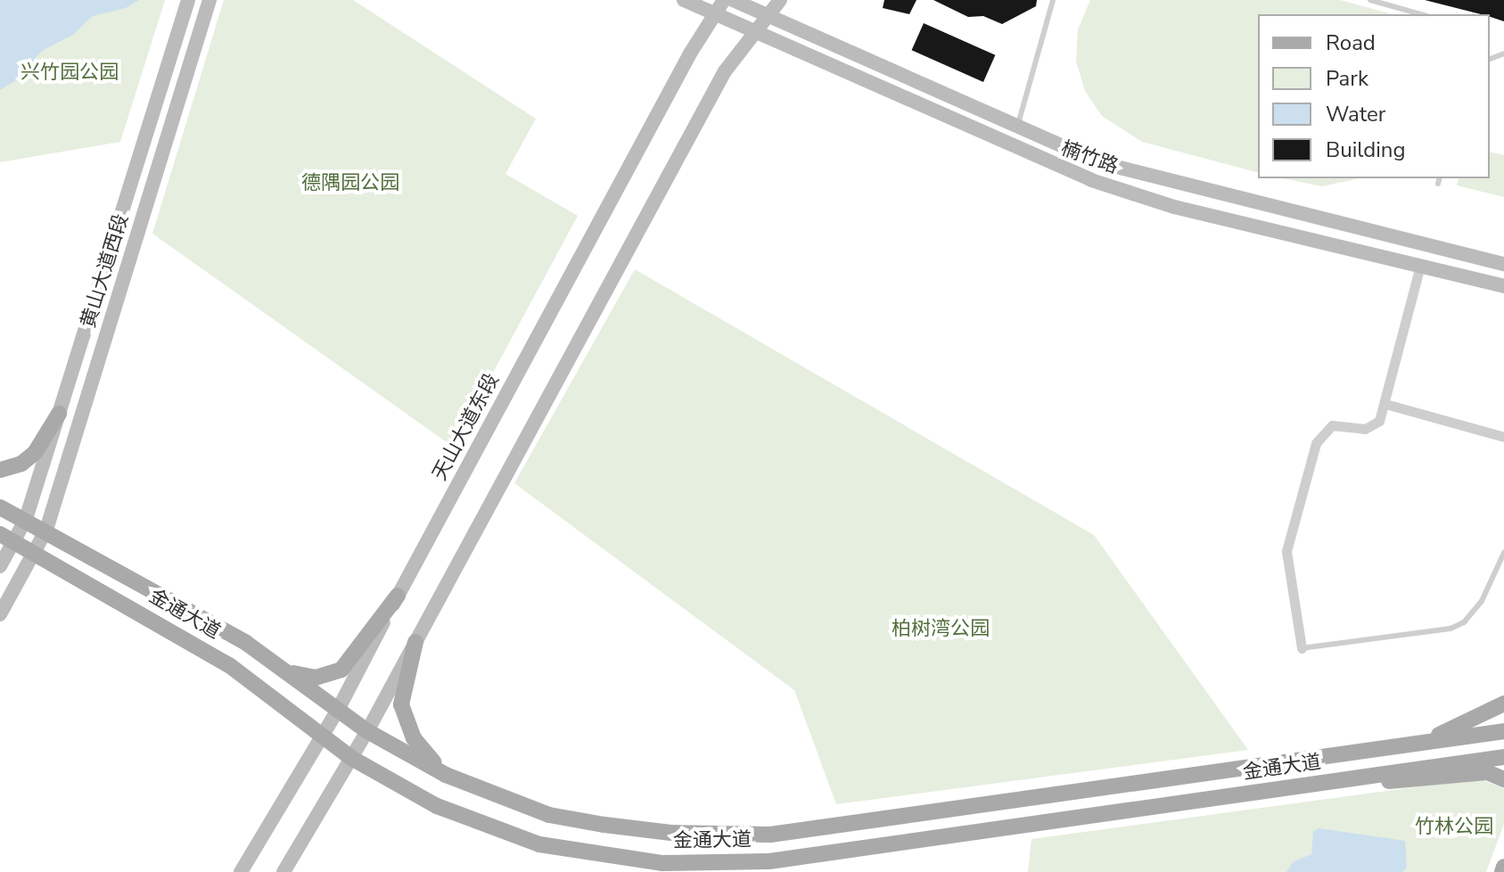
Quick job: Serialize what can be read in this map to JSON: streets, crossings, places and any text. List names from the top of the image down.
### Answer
{
  "streets": {
    "main road": [
      "楠竹路",
      "黄山大道西段",
      "天山大道东段",
      "金通大道"
    ]
  },
  "crossings": [
    ["楠竹路", "天山大道东段"],
    ["黄山大道西段", "金通大道"],
    ["天山大道东段", "金通大道"]
  ],
  "parks": [
    "兴竹园公园",
    "德隅园公园",
    "柏树湾公园",
    "竹林公园"
  ],
  "legend": [
    "Road",
    "Park",
    "Water",
    "Building"
  ]
}
